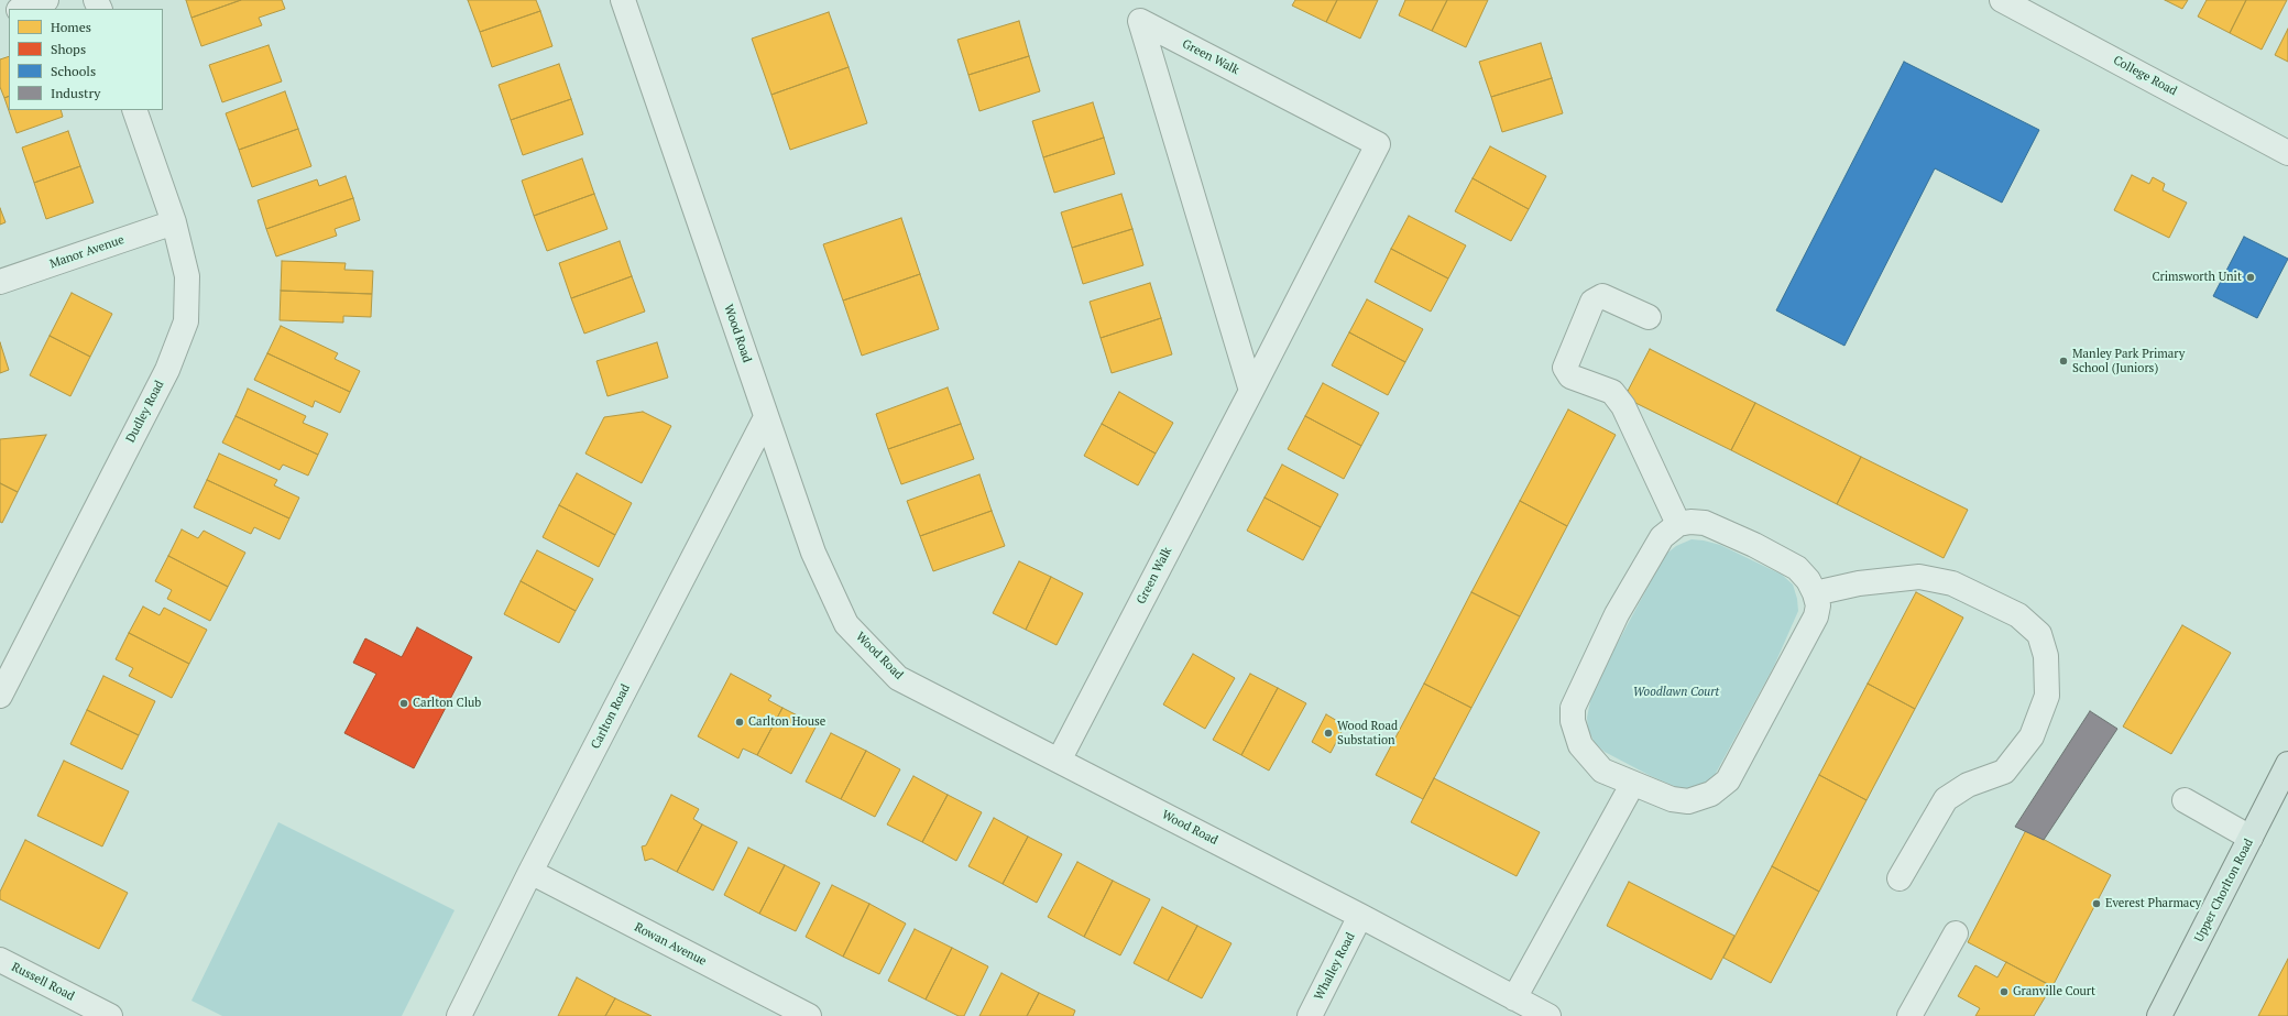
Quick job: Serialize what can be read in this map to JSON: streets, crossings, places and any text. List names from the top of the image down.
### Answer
{
  "streets": {
    "main road": ["Upper Chorlton Road"],
    "street": [
      "Green Walk",
      "College Road",
      "Manor Avenue",
      "Wood Road",
      "Dudley Road",
      "Carlton Road",
      "Rowan Avenue",
      "Whalley Road",
      "Russell Road"
    ]
  },
  "crossings": [
    ["Green Walk", "Wood Road"],
    ["Manor Avenue", "Dudley Road"],
    ["Wood Road", "Carlton Road"],
    ["Wood Road", "Whalley Road"],
    ["Carlton Road", "Rowan Avenue"]
  ],
  "parks": ["Woodlawn Court"],
  "places": [
    "Crimsworth Unit",
    "Manley Park Primary School (Juniors)",
    "Carlton Club",
    "Carlton House",
    "Wood Road Substation",
    "Everest Pharmacy",
    "Granville Court"
  ],
  "legend": [
    "Homes",
    "Shops",
    "Schools",
    "Industry"
  ]
}
